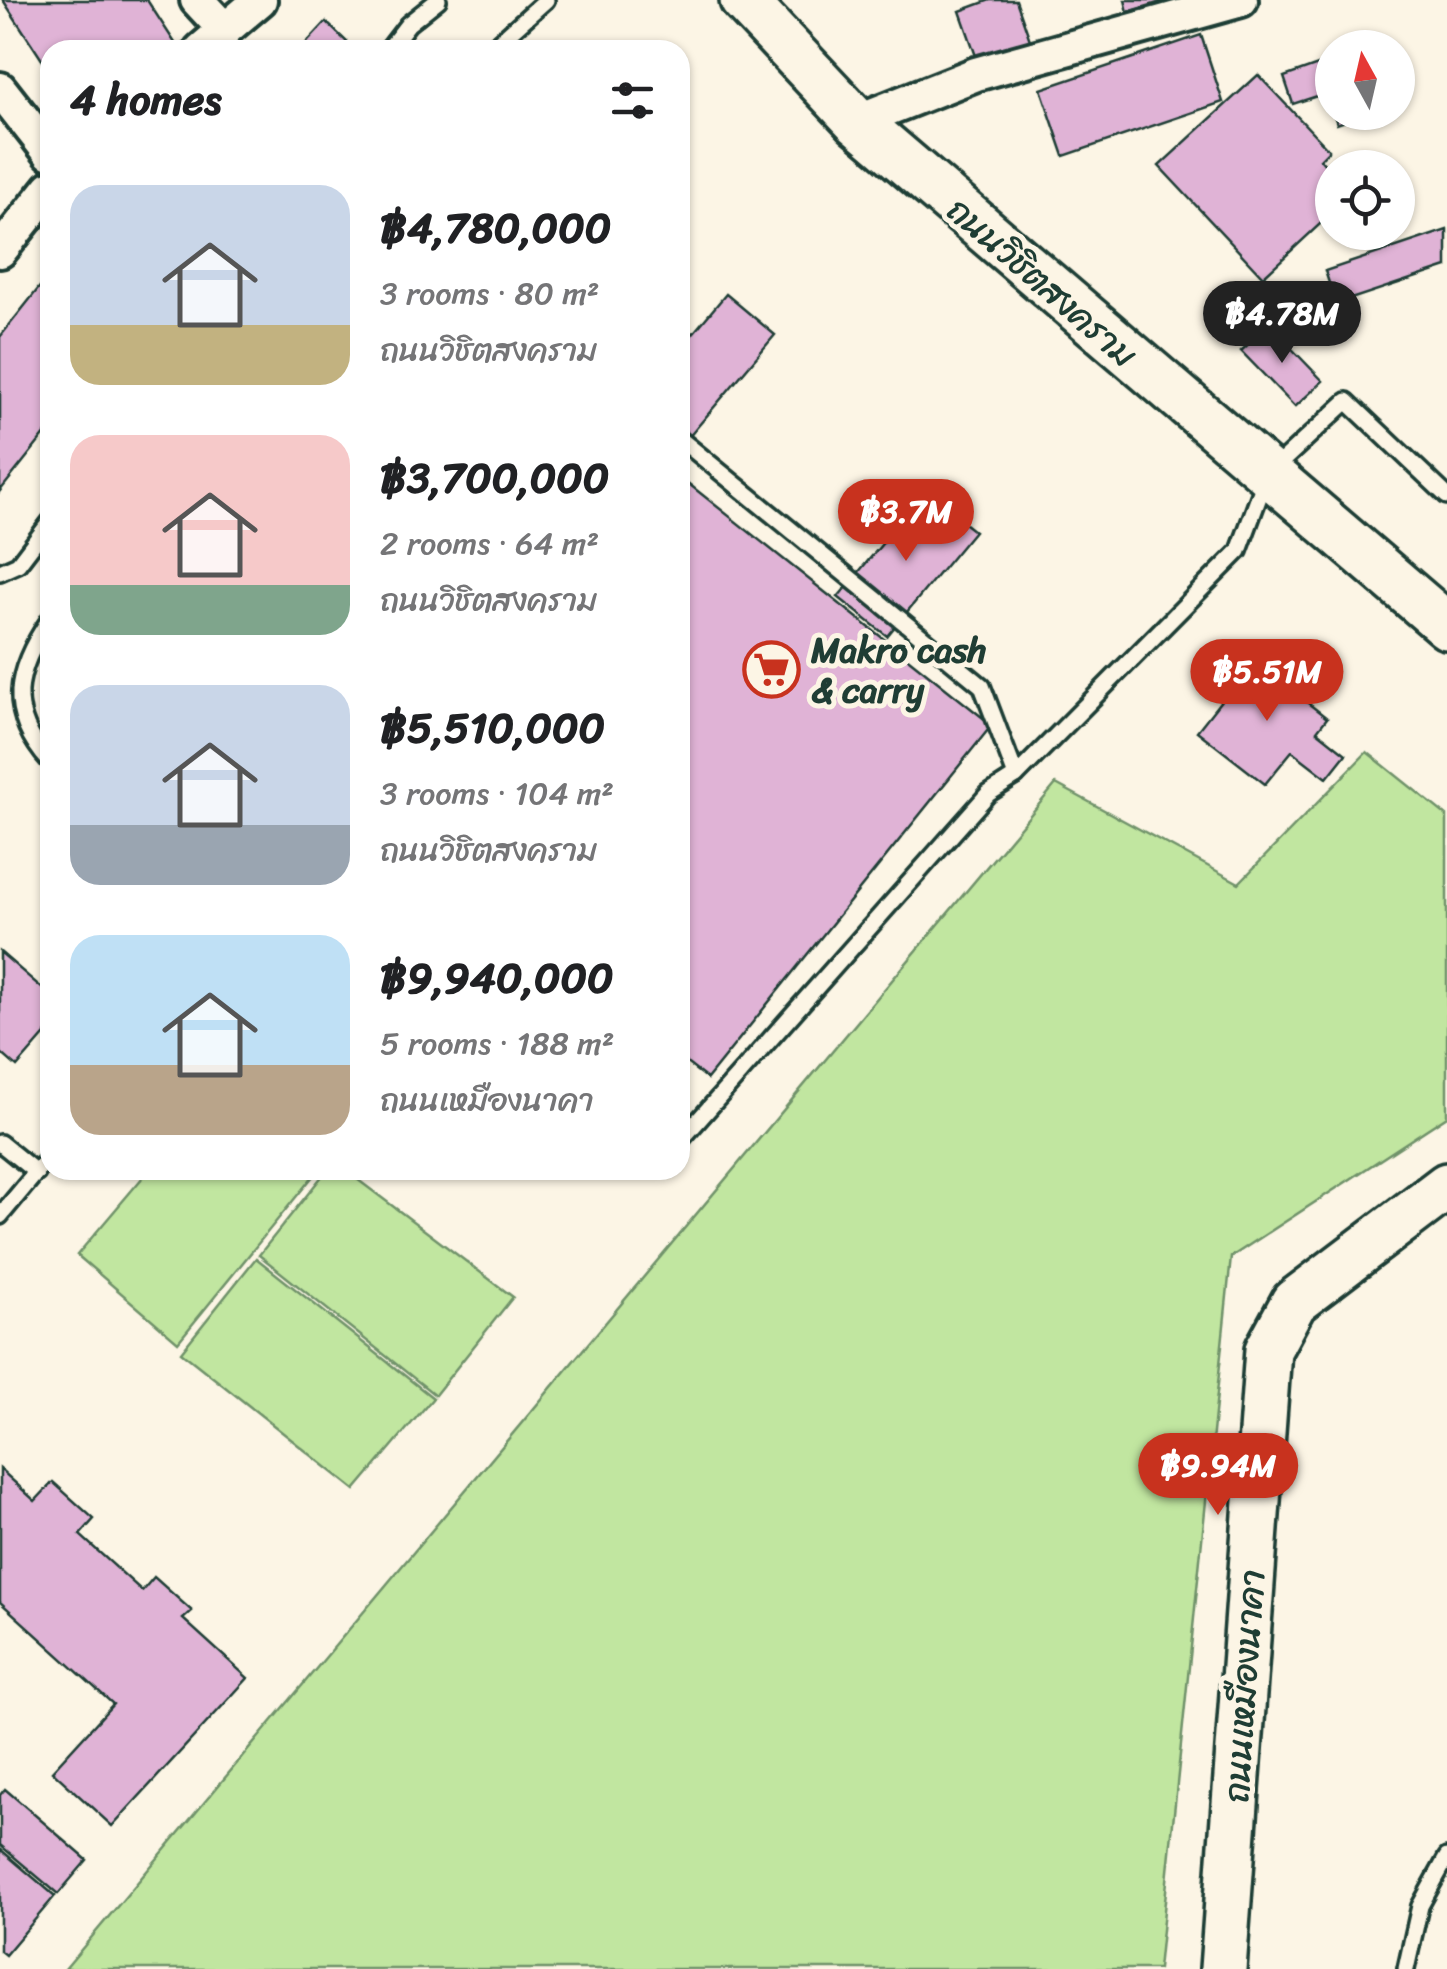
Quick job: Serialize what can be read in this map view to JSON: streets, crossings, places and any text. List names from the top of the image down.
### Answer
{
  "streets": {
    "main road": ["ถนนวิชิตสงคราม", "ถนนเหมืองนาคา"]
  },
  "places": {
    "supermarket": ["Makro cash & carry"]
  },
  "north": "top",
  "page": {
    "heading": "4 homes",
    "list": [
      {
        "name": "฿4,780,000",
        "note": "3 rooms · 80 m² · ถนนวิชิตสงคราม"
      },
      {
        "name": "฿3,700,000",
        "note": "2 rooms · 64 m² · ถนนวิชิตสงคราม"
      },
      {
        "name": "฿5,510,000",
        "note": "3 rooms · 104 m² · ถนนวิชิตสงคราม"
      },
      {
        "name": "฿9,940,000",
        "note": "5 rooms · 188 m² · ถนนเหมืองนาคา"
      }
    ],
    "price": [
      "฿4.78M",
      "฿3.7M",
      "฿5.51M",
      "฿9.94M"
    ]
  }
}
